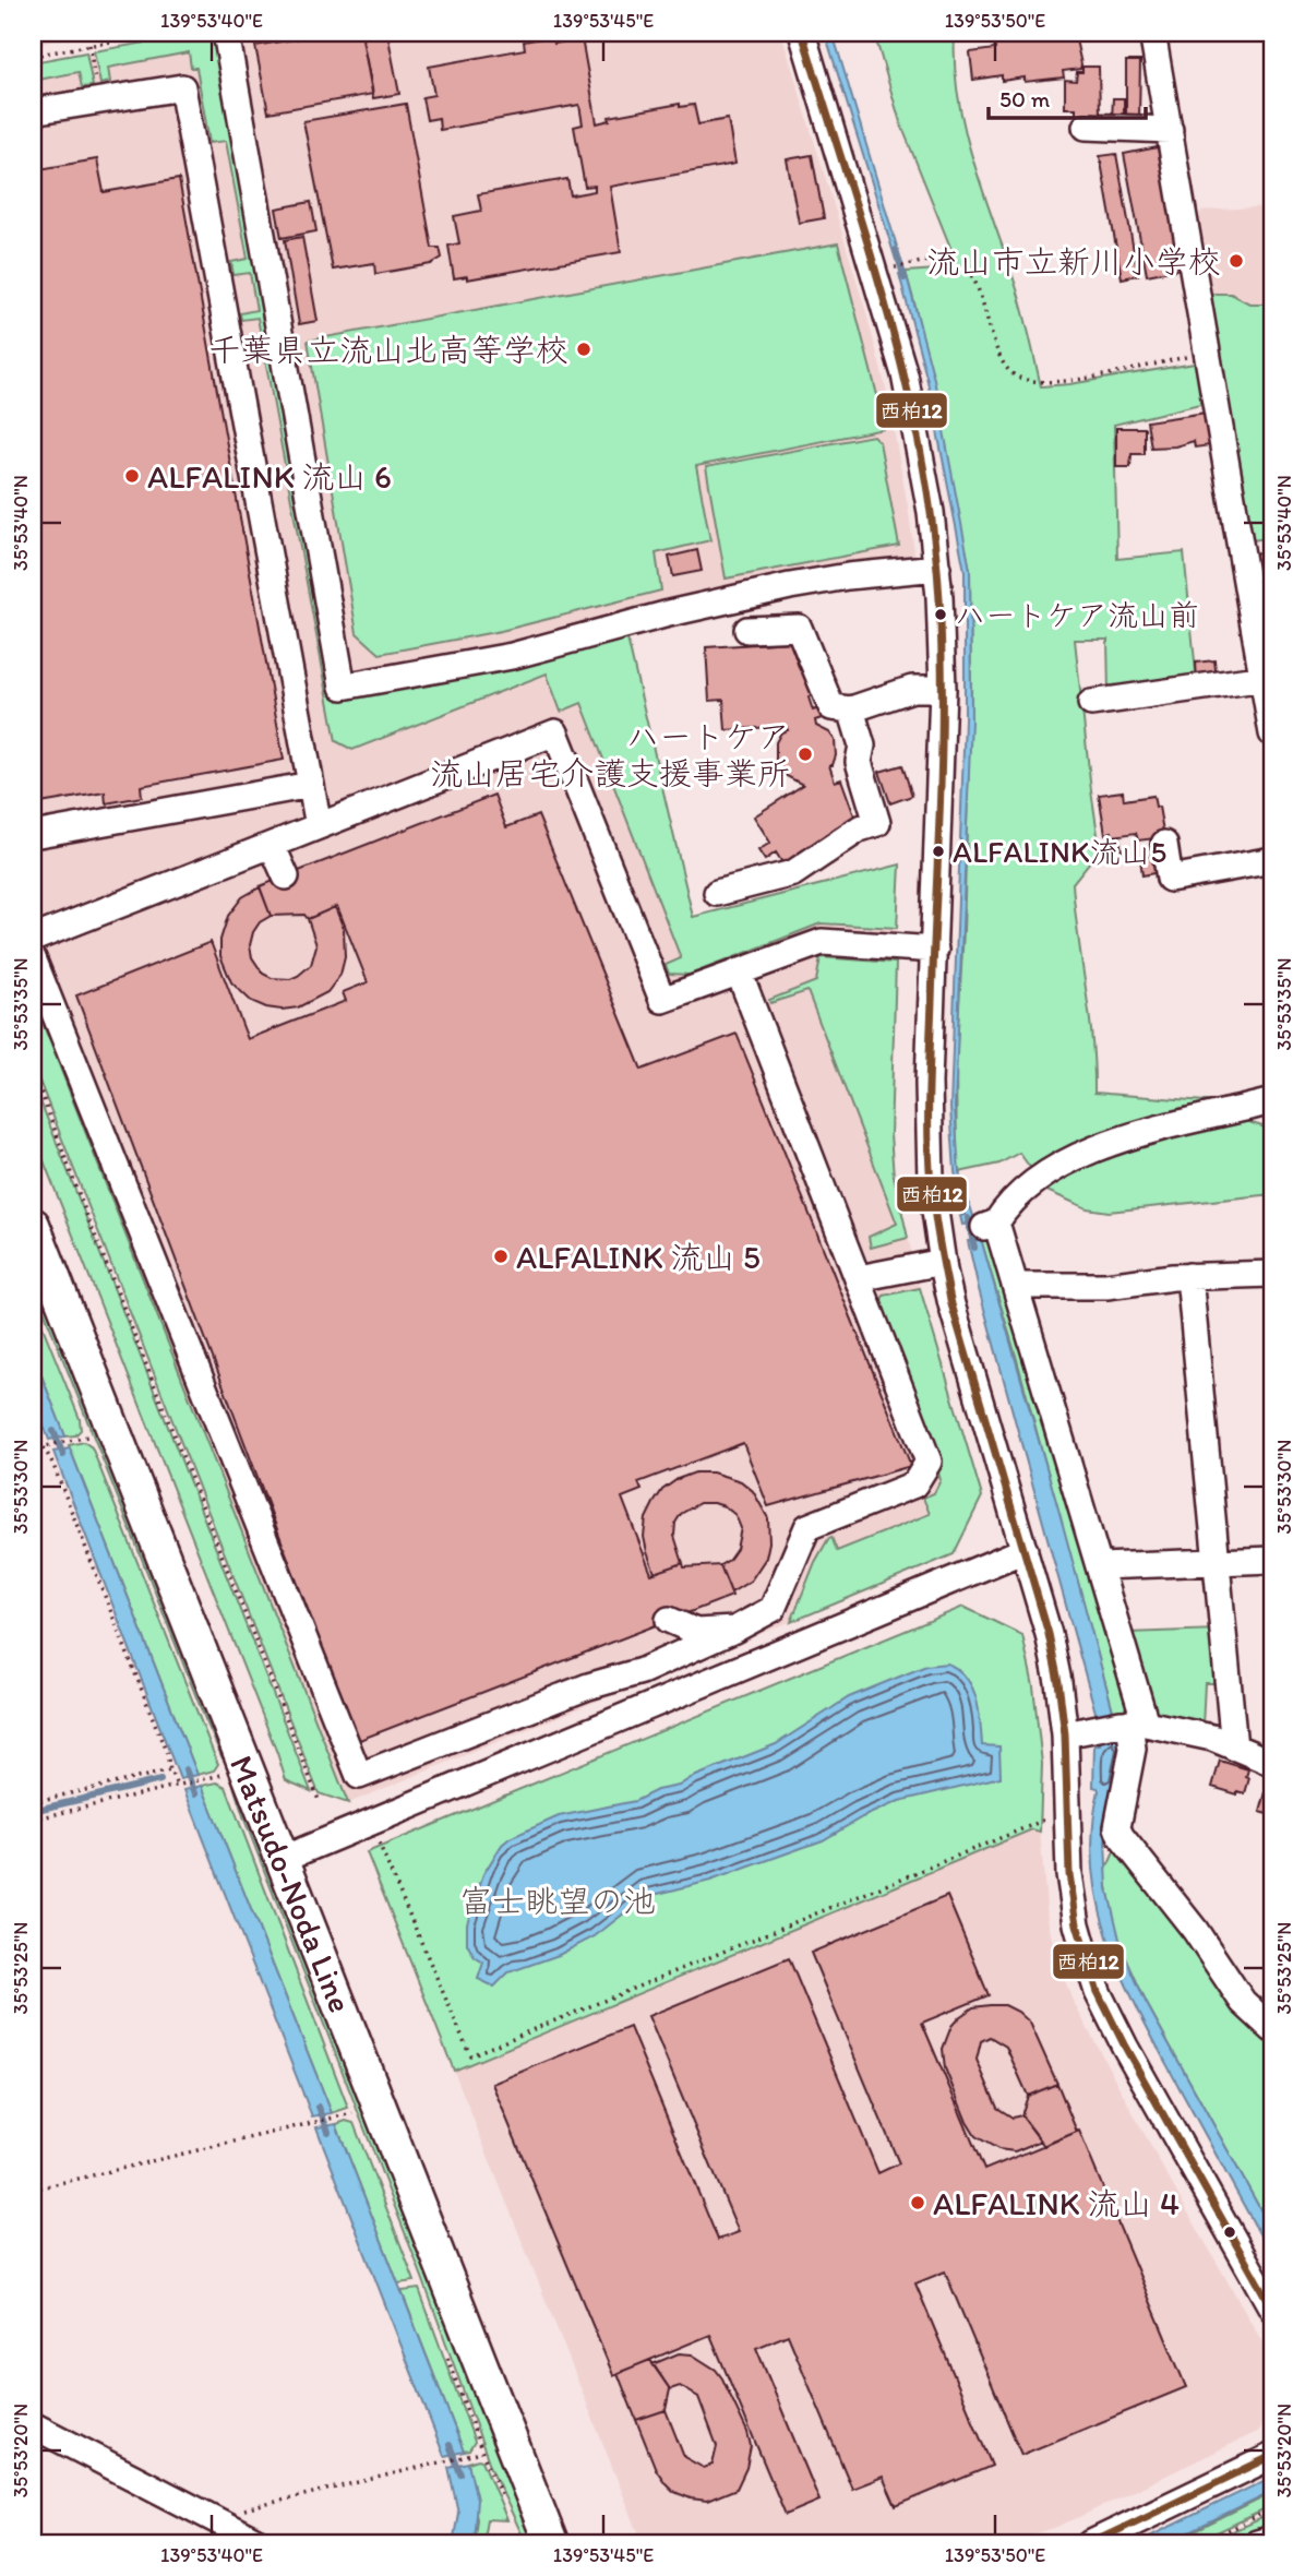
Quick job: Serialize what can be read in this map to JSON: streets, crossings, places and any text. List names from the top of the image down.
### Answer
{
  "streets": {
    "main road": ["Matsudo-Noda Line"]
  },
  "parks": ["富士眺望の池"],
  "places": [
    "流山市立新川小学校",
    "千葉県立流山北高等学校",
    "ALFALINK 流山 6",
    "ハートケア流山前",
    "ハートケア 流山居宅介護支援事業所",
    "ALFALINK流山5",
    "ALFALINK 流山 5",
    "ALFALINK 流山 4"
  ],
  "lines": ["transit line 西柏12"],
  "scale_bar": "50 m",
  "coordinates": [
    "139°53'40\"E",
    "139°53'45\"E",
    "139°53'50\"E",
    "35°53'40\"N",
    "35°53'35\"N",
    "35°53'30\"N",
    "35°53'25\"N",
    "35°53'20\"N"
  ]
}
